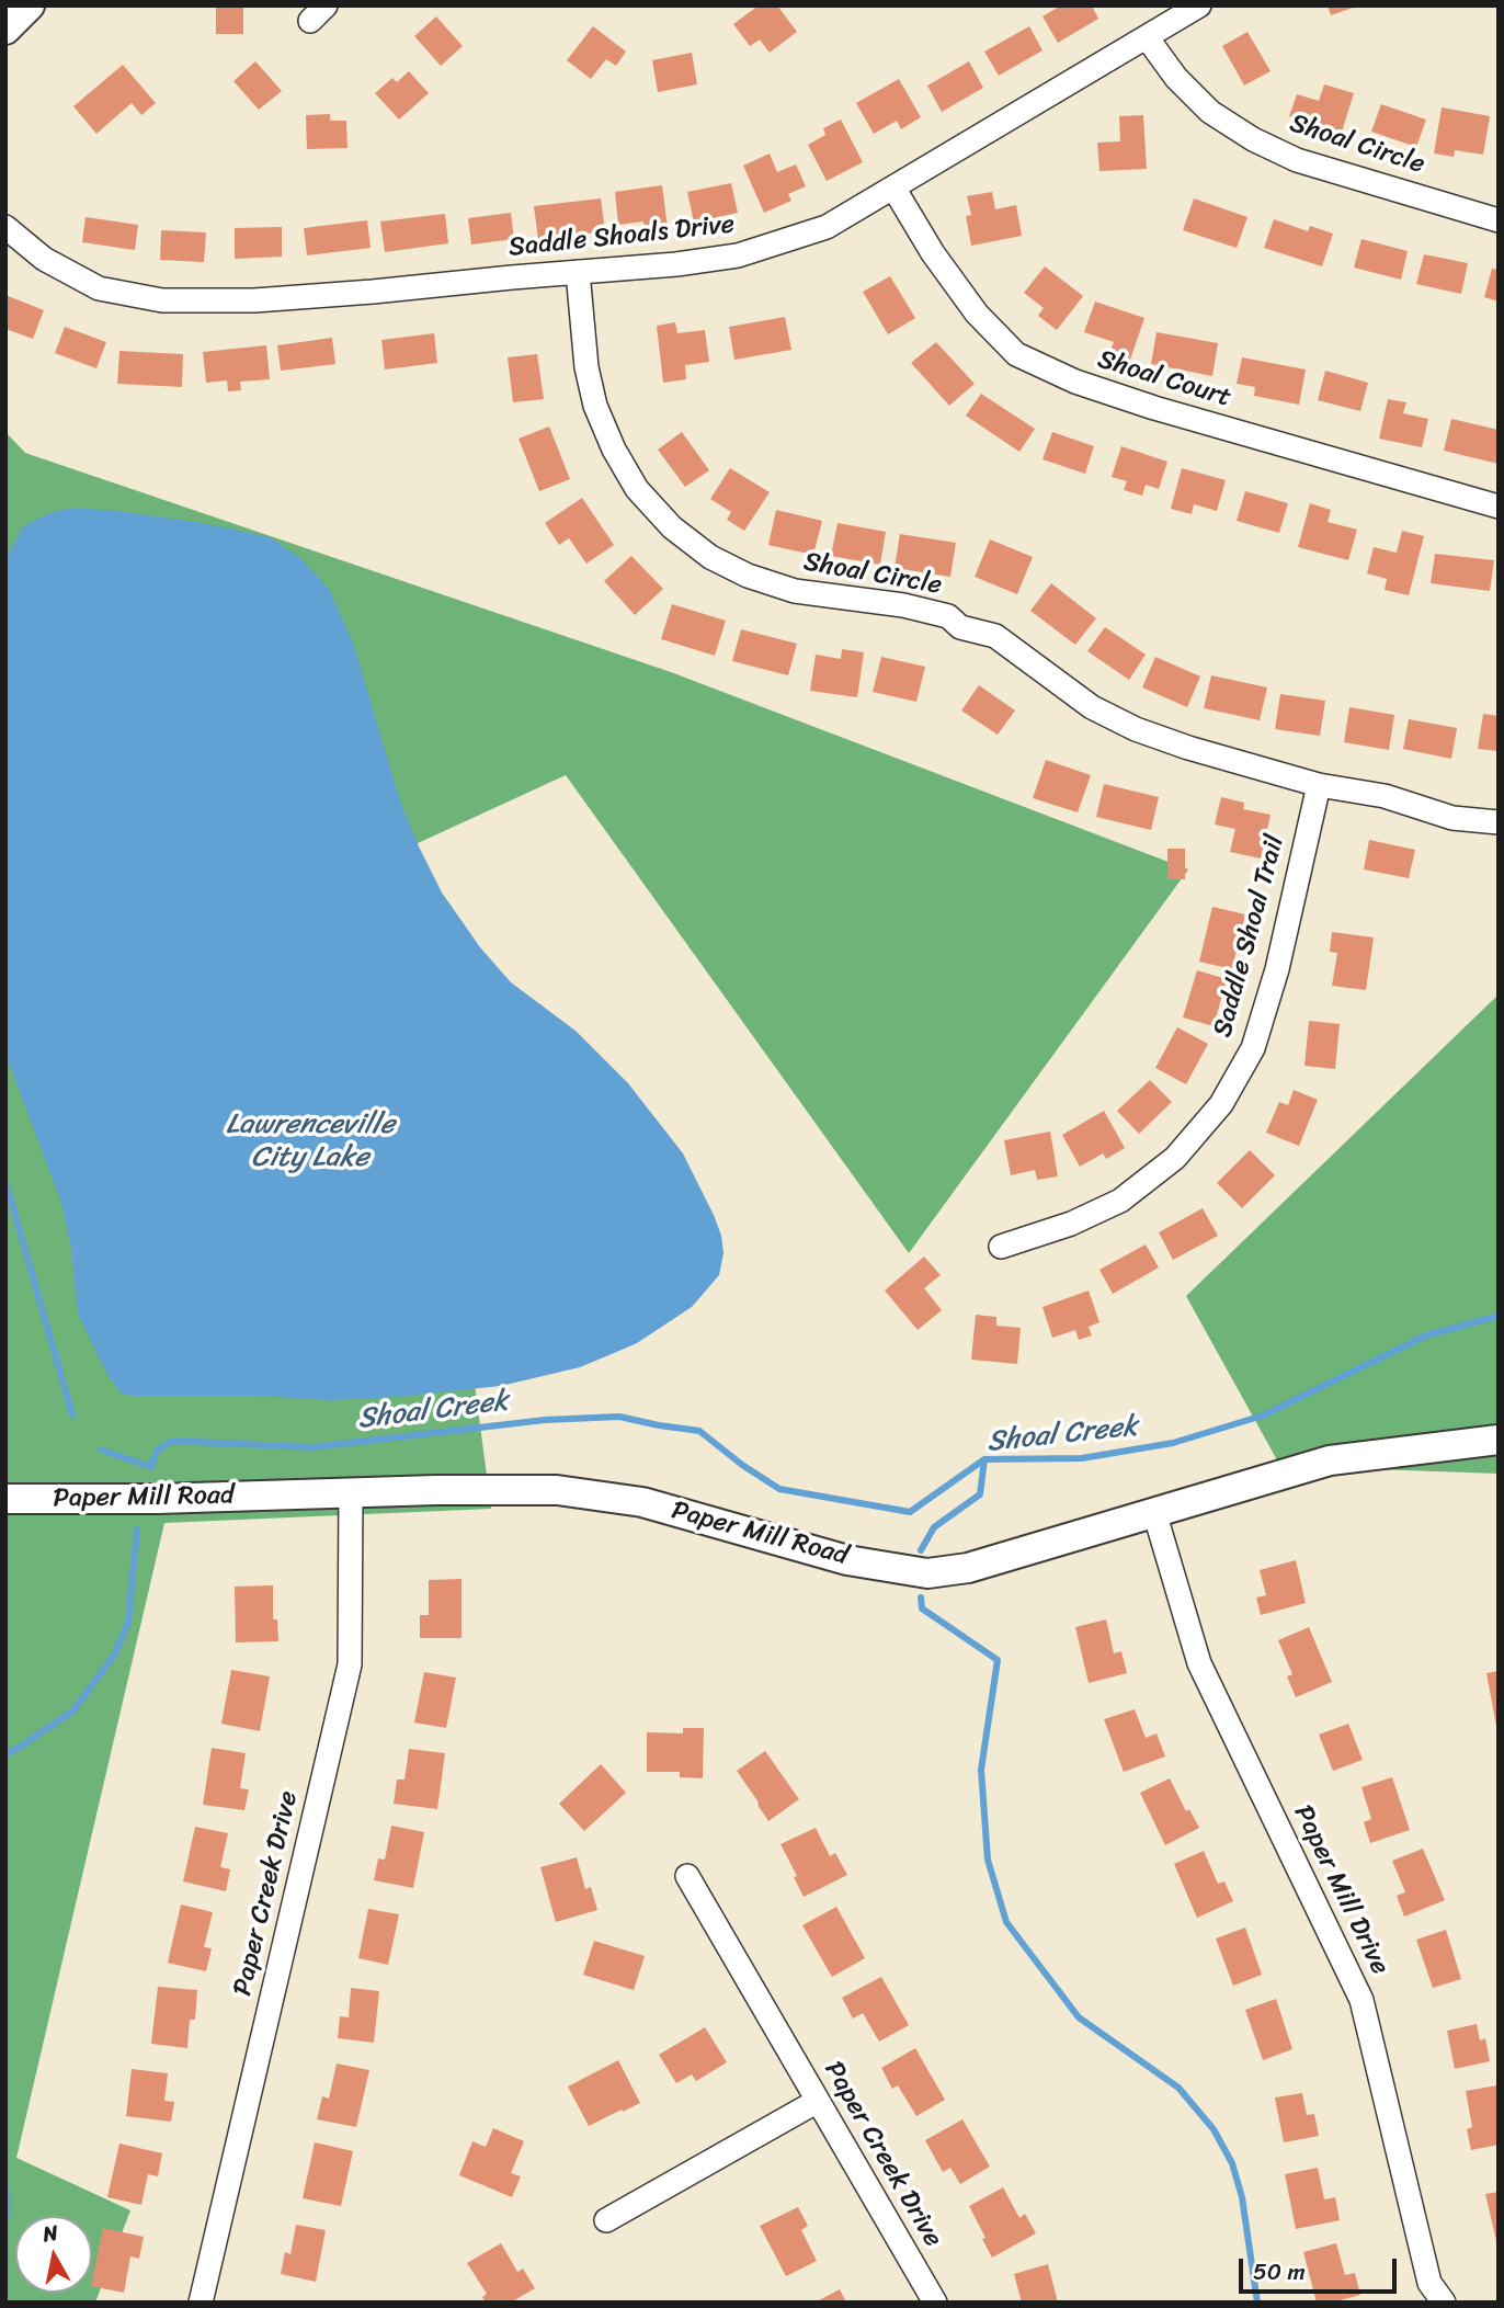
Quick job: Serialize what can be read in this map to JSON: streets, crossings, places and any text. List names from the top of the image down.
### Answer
{
  "streets": {
    "street": [
      "Shoal Circle",
      "Saddle Shoals Drive",
      "Shoal Court",
      "Saddle Shoal Trail",
      "Paper Mill Road",
      "Paper Mill Drive",
      "Paper Creek Drive"
    ]
  },
  "crossings": [
    ["Shoal Circle", "Saddle Shoals Drive"],
    ["Shoal Circle", "Saddle Shoal Trail"],
    ["Saddle Shoals Drive", "Shoal Court"],
    ["Paper Mill Road", "Paper Mill Drive"],
    ["Paper Mill Road", "Paper Creek Drive"]
  ],
  "water": ["Lawrenceville City Lake", "Shoal Creek"],
  "scale_bar": "50 m",
  "north": "top"
}
